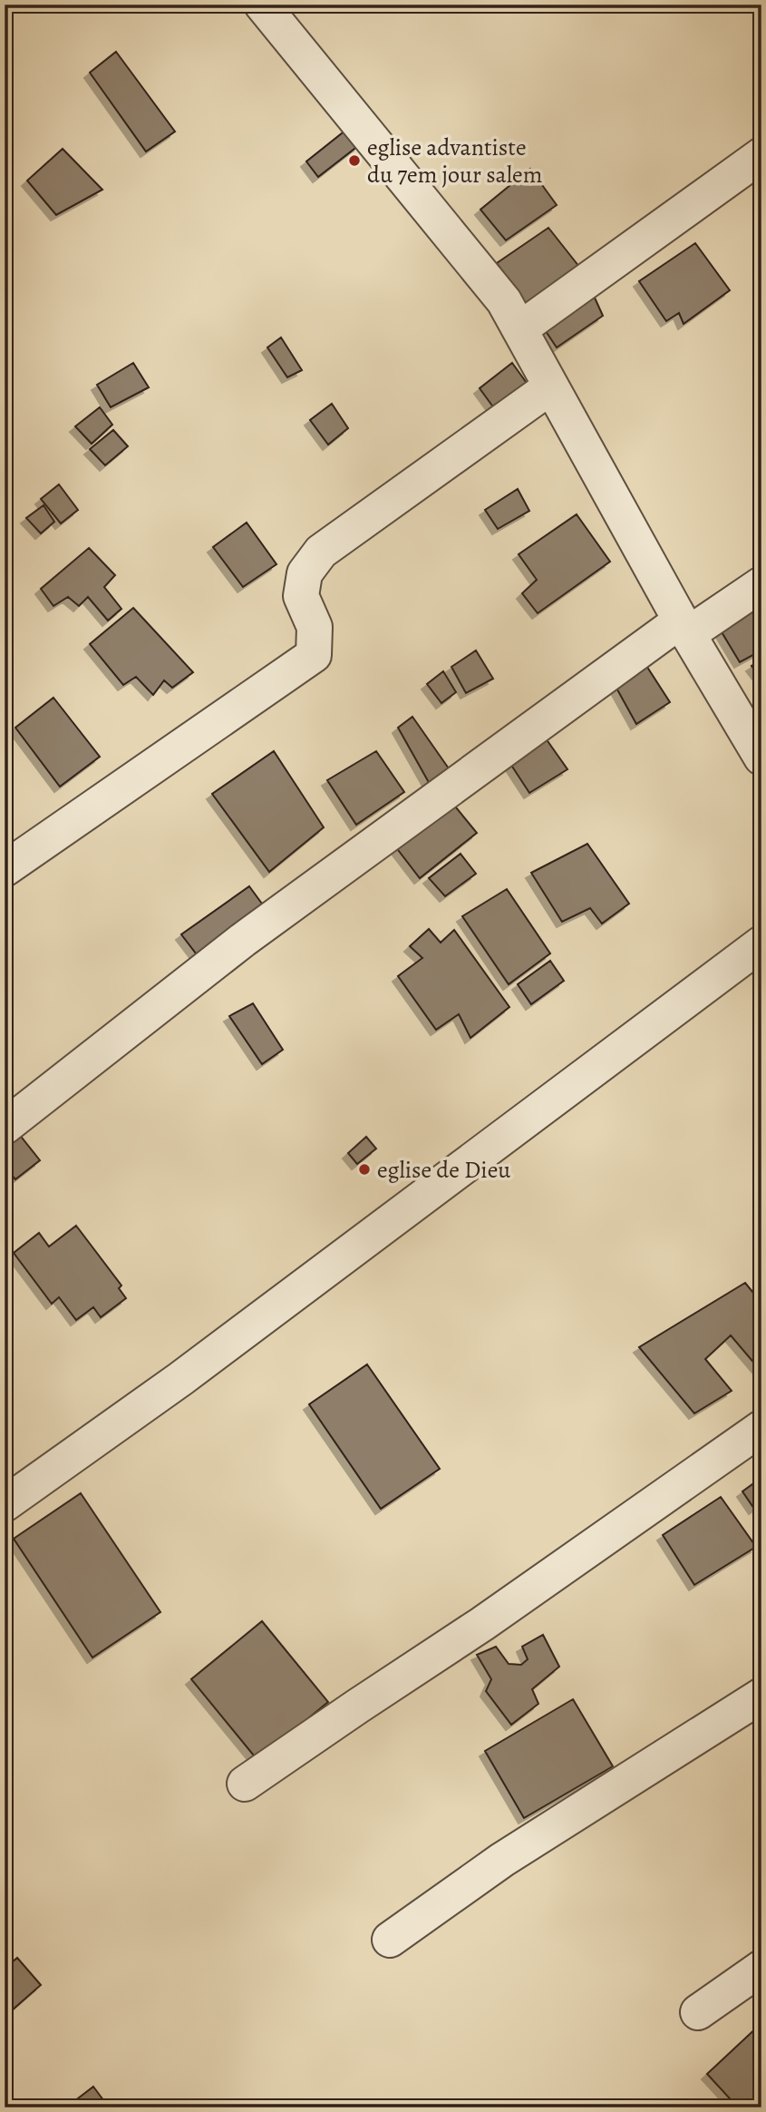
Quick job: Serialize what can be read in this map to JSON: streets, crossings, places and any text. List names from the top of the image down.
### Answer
{
  "places": ["eglise advantiste du 7em jour salem", "eglise de Dieu"]
}
